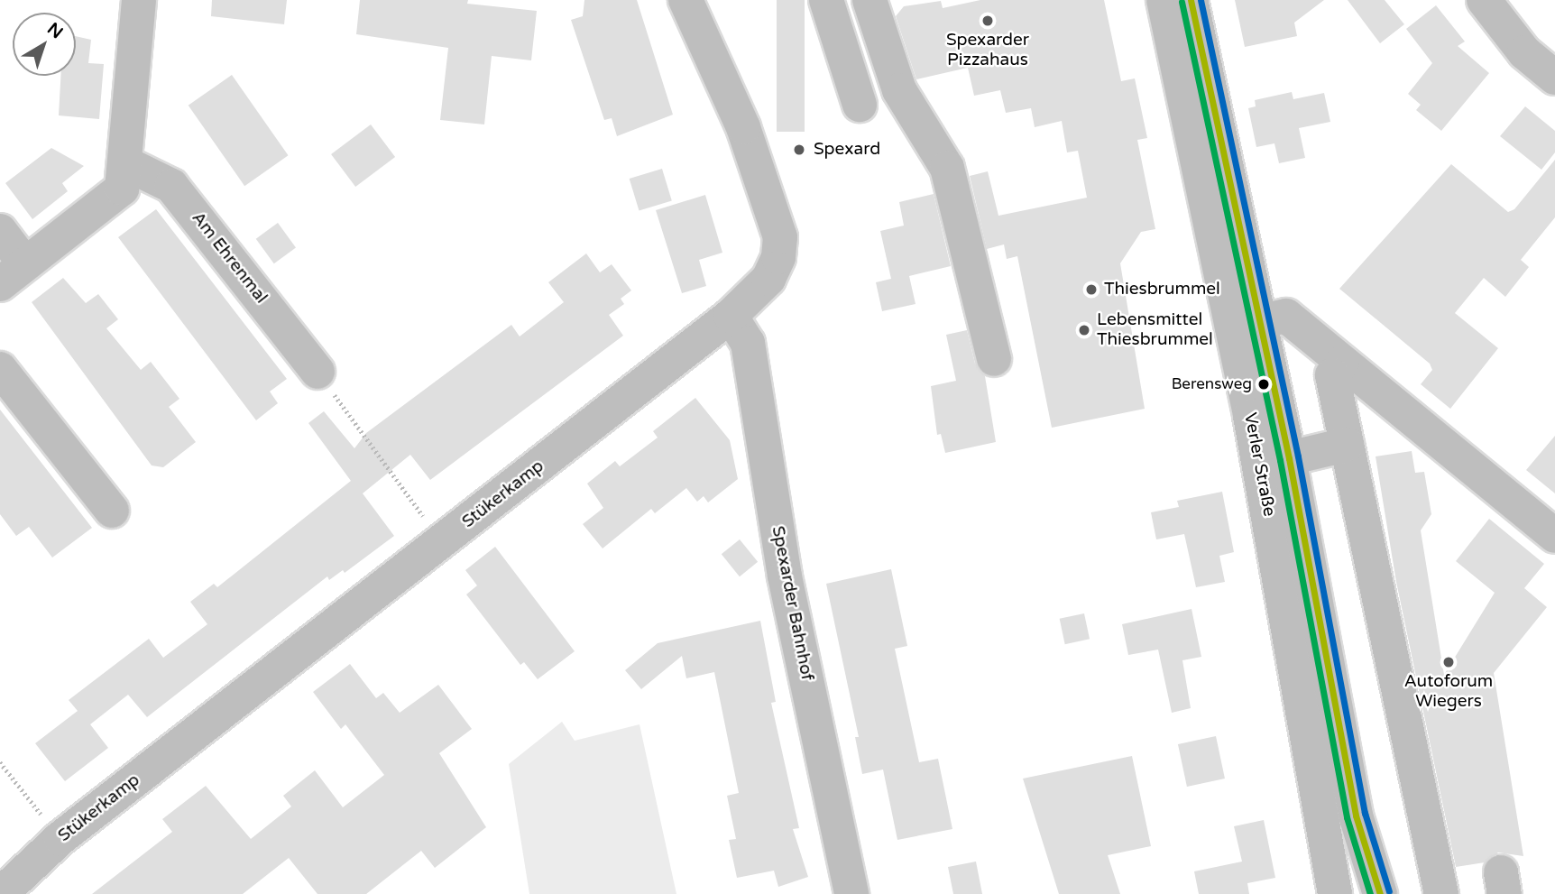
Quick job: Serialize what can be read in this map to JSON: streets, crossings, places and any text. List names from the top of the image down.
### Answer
{
  "streets": {
    "street": [
      "Am Ehrenmal",
      "Verler Straße",
      "Stükerkamp",
      "Spexarder Bahnhof"
    ]
  },
  "crossings": [
    ["Stükerkamp", "Spexarder Bahnhof"]
  ],
  "places": [
    "Spexarder Pizzahaus",
    "Spexard",
    "Thiesbrummel",
    "Lebensmittel Thiesbrummel",
    "Berensweg",
    "Autoforum Wiegers"
  ],
  "north": "top right"
}
